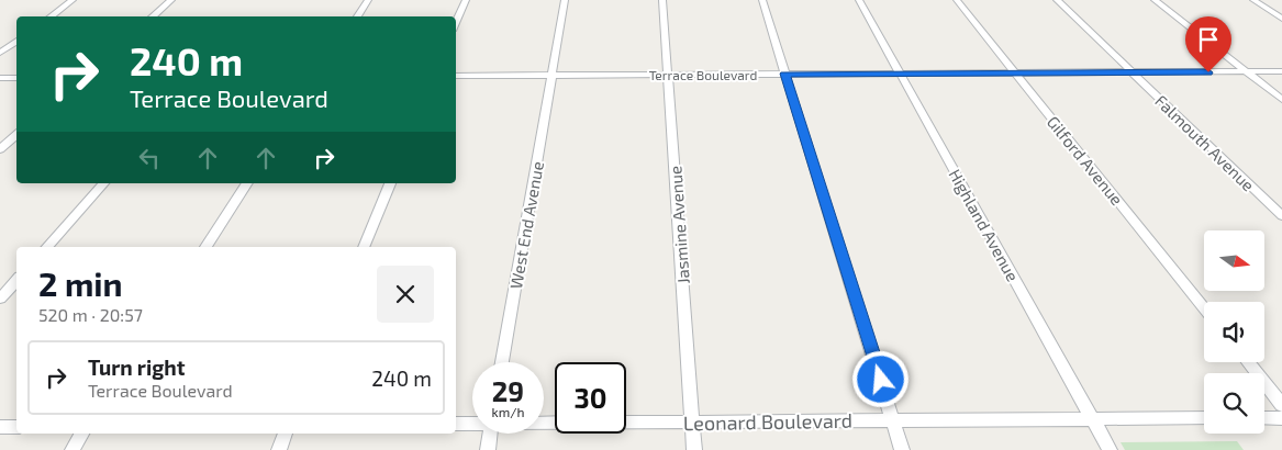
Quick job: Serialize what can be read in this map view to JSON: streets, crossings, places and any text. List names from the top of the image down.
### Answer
{
  "streets": {
    "street": [
      "Terrace Boulevard",
      "Falmouth Avenue",
      "Gilford Avenue",
      "West End Avenue",
      "Jasmine Avenue",
      "Highland Avenue",
      "Leonard Boulevard"
    ]
  },
  "crossings": [
    ["Terrace Boulevard", "Falmouth Avenue"],
    ["Terrace Boulevard", "Gilford Avenue"],
    ["Terrace Boulevard", "West End Avenue"],
    ["Terrace Boulevard", "Jasmine Avenue"],
    ["Terrace Boulevard", "Highland Avenue"],
    ["Jasmine Avenue", "Leonard Boulevard"],
    ["Highland Avenue", "Leonard Boulevard"]
  ],
  "north": "right",
  "page": {
    "turn": ["240 m", "Terrace Boulevard"],
    "heading": ["2 min", "520 m · 20:57"],
    "list": [
      {
        "name": "Turn right",
        "note": "Terrace Boulevard",
        "value": "240 m"
      }
    ],
    "speed": "29 km/h",
    "limit": "30"
  }
}
